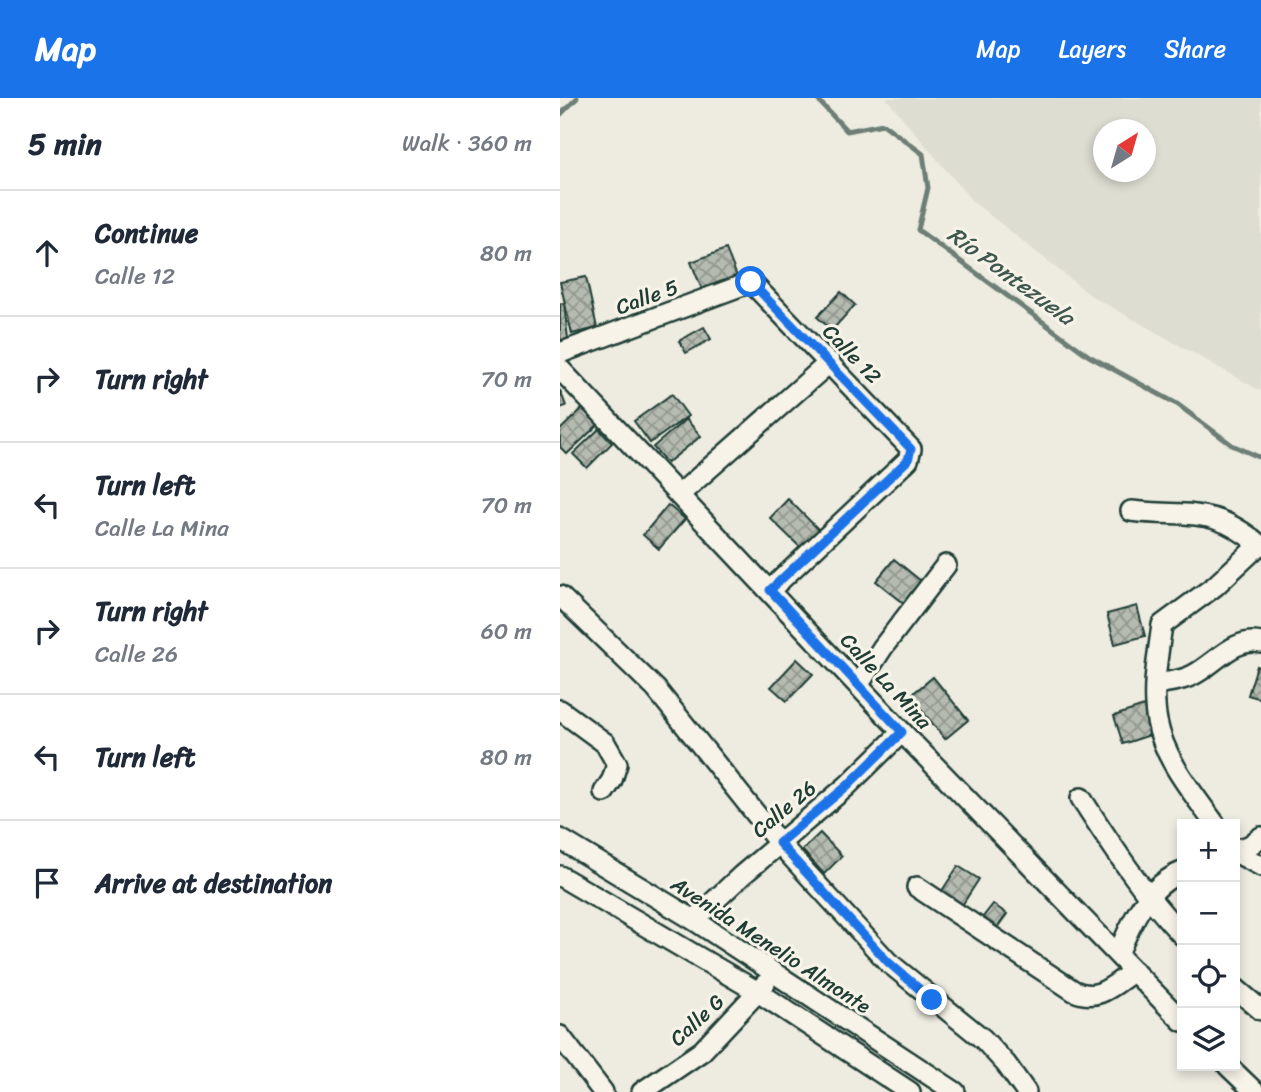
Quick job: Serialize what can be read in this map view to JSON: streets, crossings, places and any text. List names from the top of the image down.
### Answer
{
  "streets": {
    "street": [
      "Calle 5",
      "Calle 12",
      "Calle La Mina",
      "Calle 26",
      "Avenida Menelio Almonte",
      "Calle G"
    ]
  },
  "crossings": [
    ["Calle 5", "Calle 12"],
    ["Calle 12", "Calle La Mina"],
    ["Calle La Mina", "Calle 26"],
    ["Calle 26", "Avenida Menelio Almonte"],
    ["Avenida Menelio Almonte", "Calle G"]
  ],
  "water": ["Río Pontezuela"],
  "north": "top right",
  "page": {
    "header": "Map",
    "nav": ["Map", "Layers", "Share"],
    "heading": ["5 min", "Walk · 360 m"],
    "list": [
      ["Continue", "Calle 12", "80 m"],
      ["Turn right", "70 m"],
      ["Turn left", "Calle La Mina", "70 m"],
      ["Turn right", "Calle 26", "60 m"],
      ["Turn left", "80 m"],
      "Arrive at destination"
    ],
    "map_buttons": ["+", "−"]
  }
}
